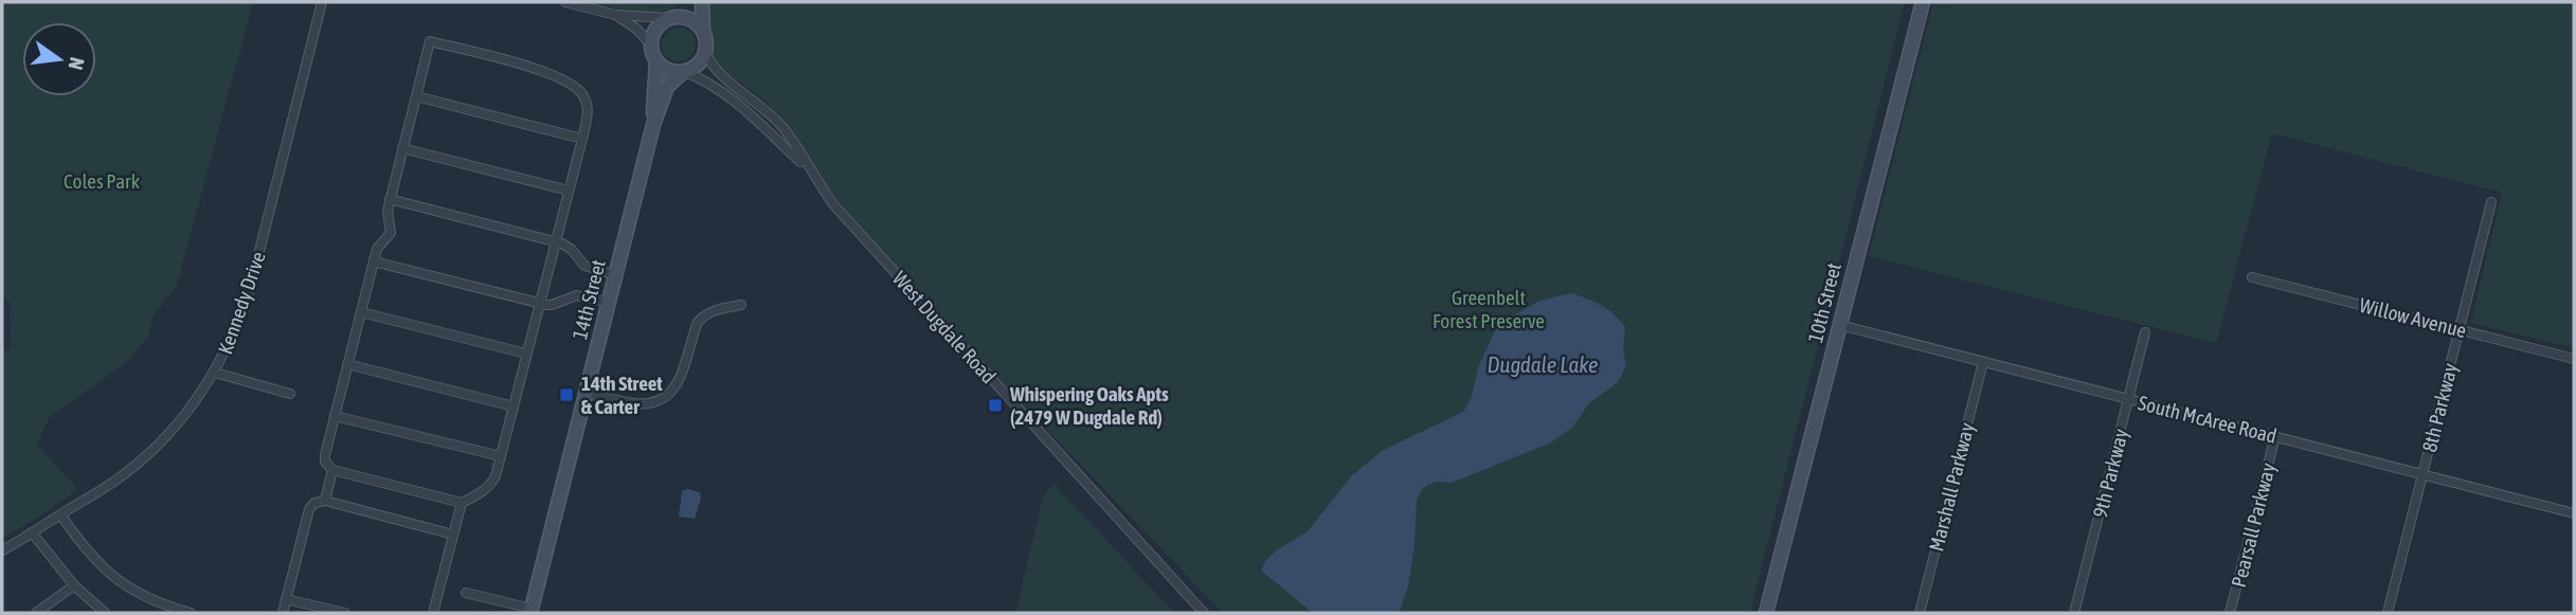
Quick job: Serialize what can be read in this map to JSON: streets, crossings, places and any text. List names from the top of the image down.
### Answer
{
  "streets": {
    "street": [
      "14th Street",
      "Kennedy Drive",
      "10th Street",
      "Willow Avenue",
      "West Dugdale Road",
      "8th Parkway",
      "South McAree Road",
      "9th Parkway",
      "Marshall Parkway",
      "Pearsall Parkway"
    ]
  },
  "crossings": [
    ["10th Street", "South McAree Road"],
    ["Willow Avenue", "8th Parkway"],
    ["8th Parkway", "South McAree Road"],
    ["South McAree Road", "9th Parkway"],
    ["South McAree Road", "Marshall Parkway"],
    ["South McAree Road", "Pearsall Parkway"]
  ],
  "water": ["Dugdale Lake"],
  "parks": ["Coles Park", "Greenbelt Forest Preserve"],
  "places": {
    "transit": ["14th Street & Carter", "Whispering Oaks Apts (2479 W Dugdale Rd)"]
  },
  "north": "right"
}
